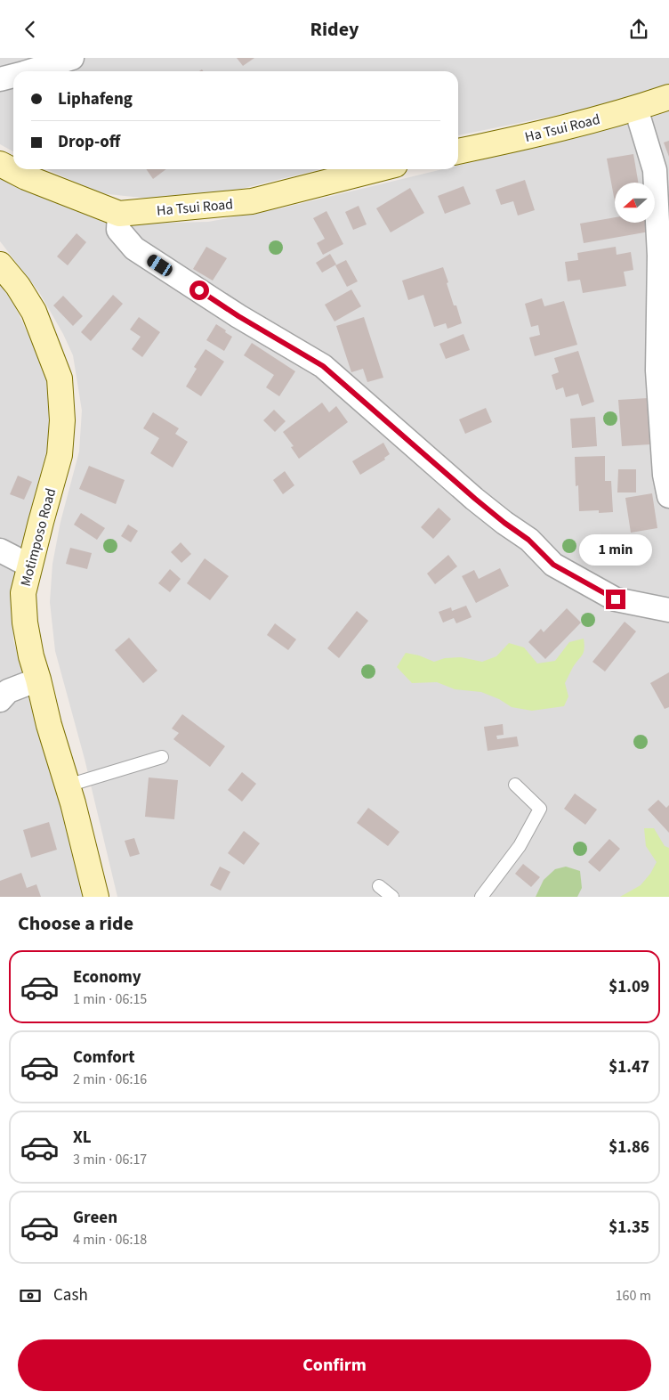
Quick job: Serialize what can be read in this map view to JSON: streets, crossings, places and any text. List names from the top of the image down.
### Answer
{
  "streets": {
    "street": ["Ha Tsui Road", "Motimposo Road"]
  },
  "north": "left",
  "page": {
    "header": "Ridey",
    "banner": ["Liphafeng", "Drop-off"],
    "bubble": "1 min",
    "heading": "Choose a ride",
    "list": [
      {
        "name": "Economy",
        "note": "1 min · 06:15",
        "value": "$1.09"
      },
      {
        "name": "Comfort",
        "note": "2 min · 06:16",
        "value": "$1.47"
      },
      {
        "name": "XL",
        "note": "3 min · 06:17",
        "value": "$1.86"
      },
      {
        "name": "Green",
        "note": "4 min · 06:18",
        "value": "$1.35"
      }
    ],
    "pay": ["Cash", "160 m"],
    "buttons": "Confirm"
  }
}
